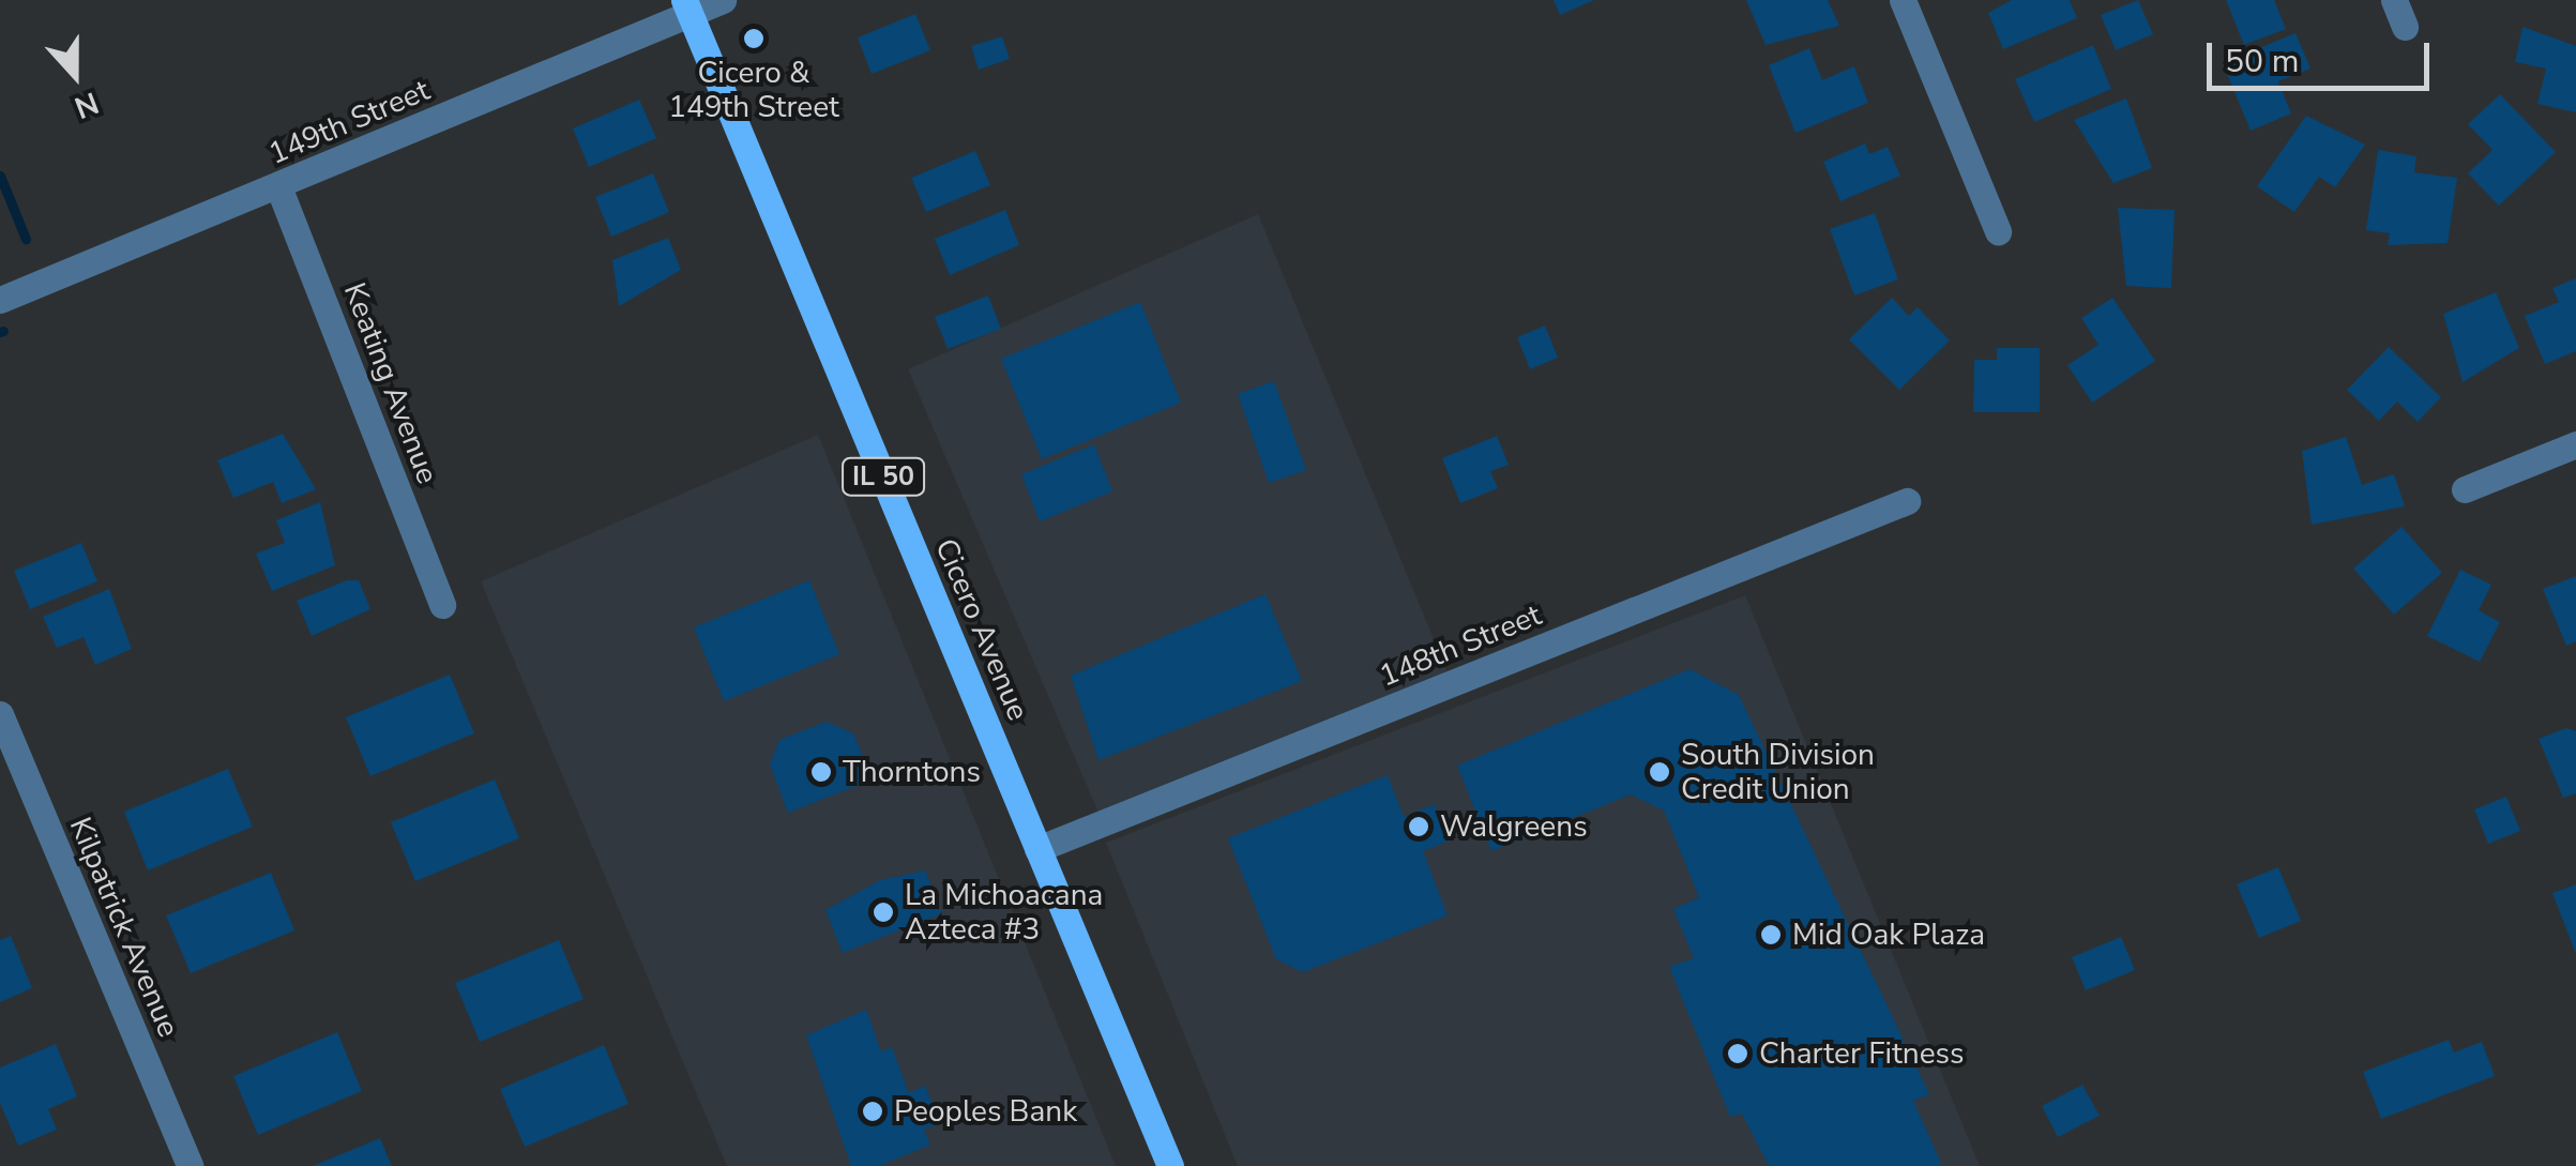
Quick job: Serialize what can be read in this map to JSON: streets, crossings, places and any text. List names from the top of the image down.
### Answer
{
  "streets": {
    "main road": ["IL 50", "Cicero Avenue"],
    "street": [
      "149th Street",
      "Keating Avenue",
      "148th Street",
      "Kilpatrick Avenue"
    ]
  },
  "crossings": [
    ["149th Street", "Keating Avenue"],
    ["149th Street", "Cicero Avenue"],
    ["Cicero Avenue", "148th Street"]
  ],
  "places": [
    "Cicero & 149th Street",
    "Thorntons",
    "South Division Credit Union",
    "Walgreens",
    "La Michoacana Azteca #3",
    "Mid Oak Plaza",
    "Charter Fitness",
    "Peoples Bank"
  ],
  "scale_bar": "50 m",
  "north": "bottom"
}
